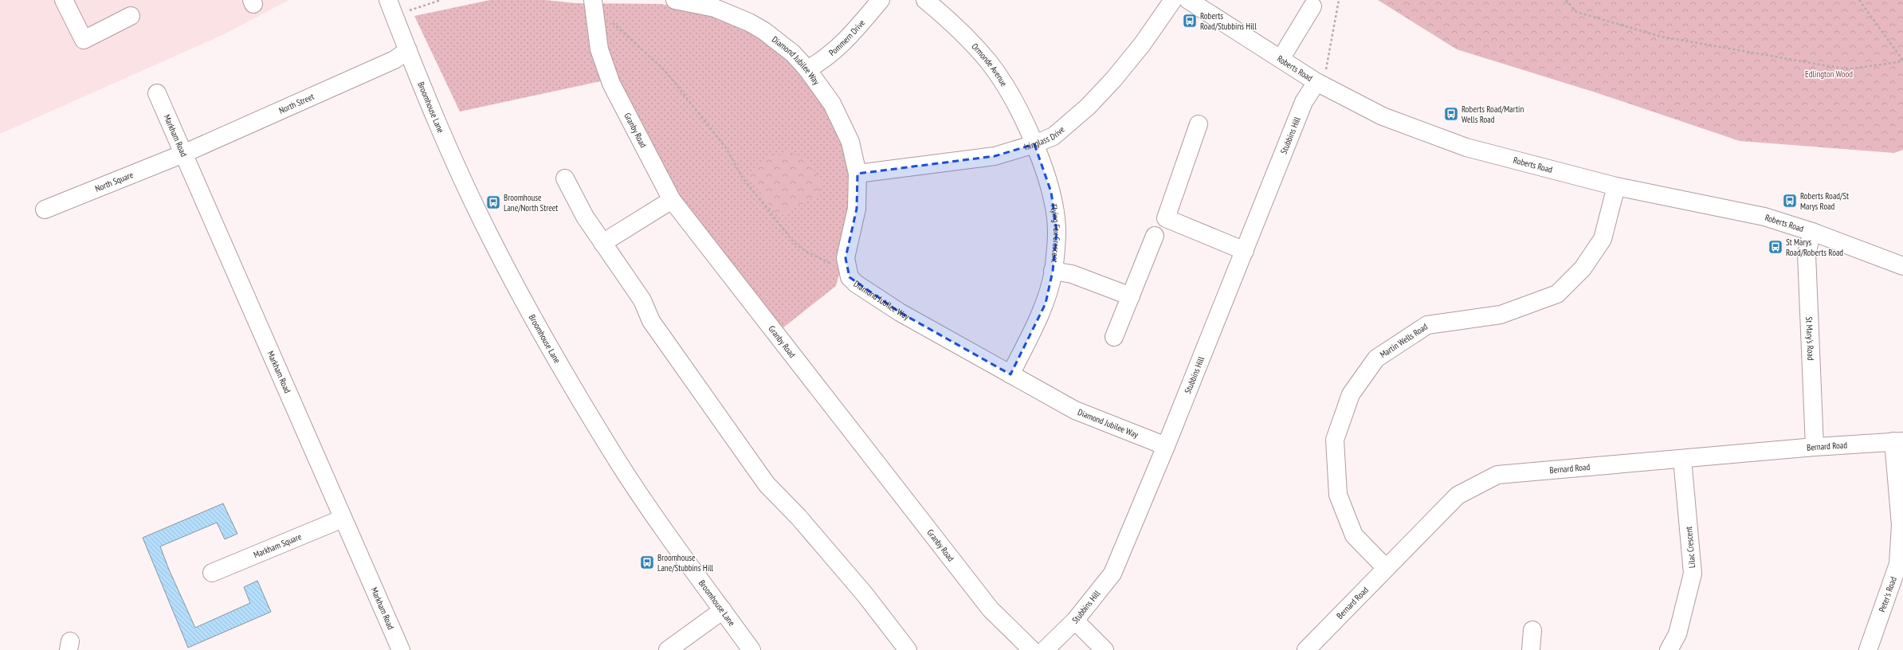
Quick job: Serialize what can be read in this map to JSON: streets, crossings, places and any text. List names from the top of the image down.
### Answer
{
  "streets": {
    "street": [
      "Pommern Drive",
      "Diamond Jubilee Way",
      "Ormonde Avenue",
      "Roberts Road",
      "North Street",
      "Broomhouse Lane",
      "Granby Road",
      "Markham Road",
      "Stubbins Hill",
      "Isinglass Drive",
      "North Square",
      "Flying Fox Crescent",
      "St Mary's Road",
      "Martin Wells Road",
      "Bernard Road",
      "Markham Square",
      "Lilac Crescent",
      "Peter's Road"
    ]
  },
  "crossings": [
    ["Pommern Drive", "Diamond Jubilee Way"],
    ["Diamond Jubilee Way", "Stubbins Hill"],
    ["Diamond Jubilee Way", "Isinglass Drive"],
    ["Diamond Jubilee Way", "Flying Fox Crescent"],
    ["Ormonde Avenue", "Isinglass Drive"],
    ["Ormonde Avenue", "Flying Fox Crescent"],
    ["Roberts Road", "Stubbins Hill"],
    ["Roberts Road", "St Mary's Road"],
    ["Roberts Road", "Martin Wells Road"],
    ["North Street", "Broomhouse Lane"],
    ["North Street", "Markham Road"],
    ["North Street", "North Square"],
    ["Markham Road", "North Square"],
    ["Markham Road", "Markham Square"],
    ["Isinglass Drive", "Flying Fox Crescent"],
    ["St Mary's Road", "Bernard Road"],
    ["Martin Wells Road", "Bernard Road"],
    ["Bernard Road", "Lilac Crescent"],
    ["Bernard Road", "Peter's Road"]
  ],
  "parks": ["Edlington Wood"],
  "places": {
    "bus stop": [
      "Roberts Road/Stubbins Hill",
      "Roberts Road/Martin Wells Road",
      "Roberts Road/St Marys Road",
      "Broomhouse Lane/North Street",
      "St Marys Road/Roberts Road",
      "Broomhouse Lane/Stubbins Hill"
    ]
  }
}
